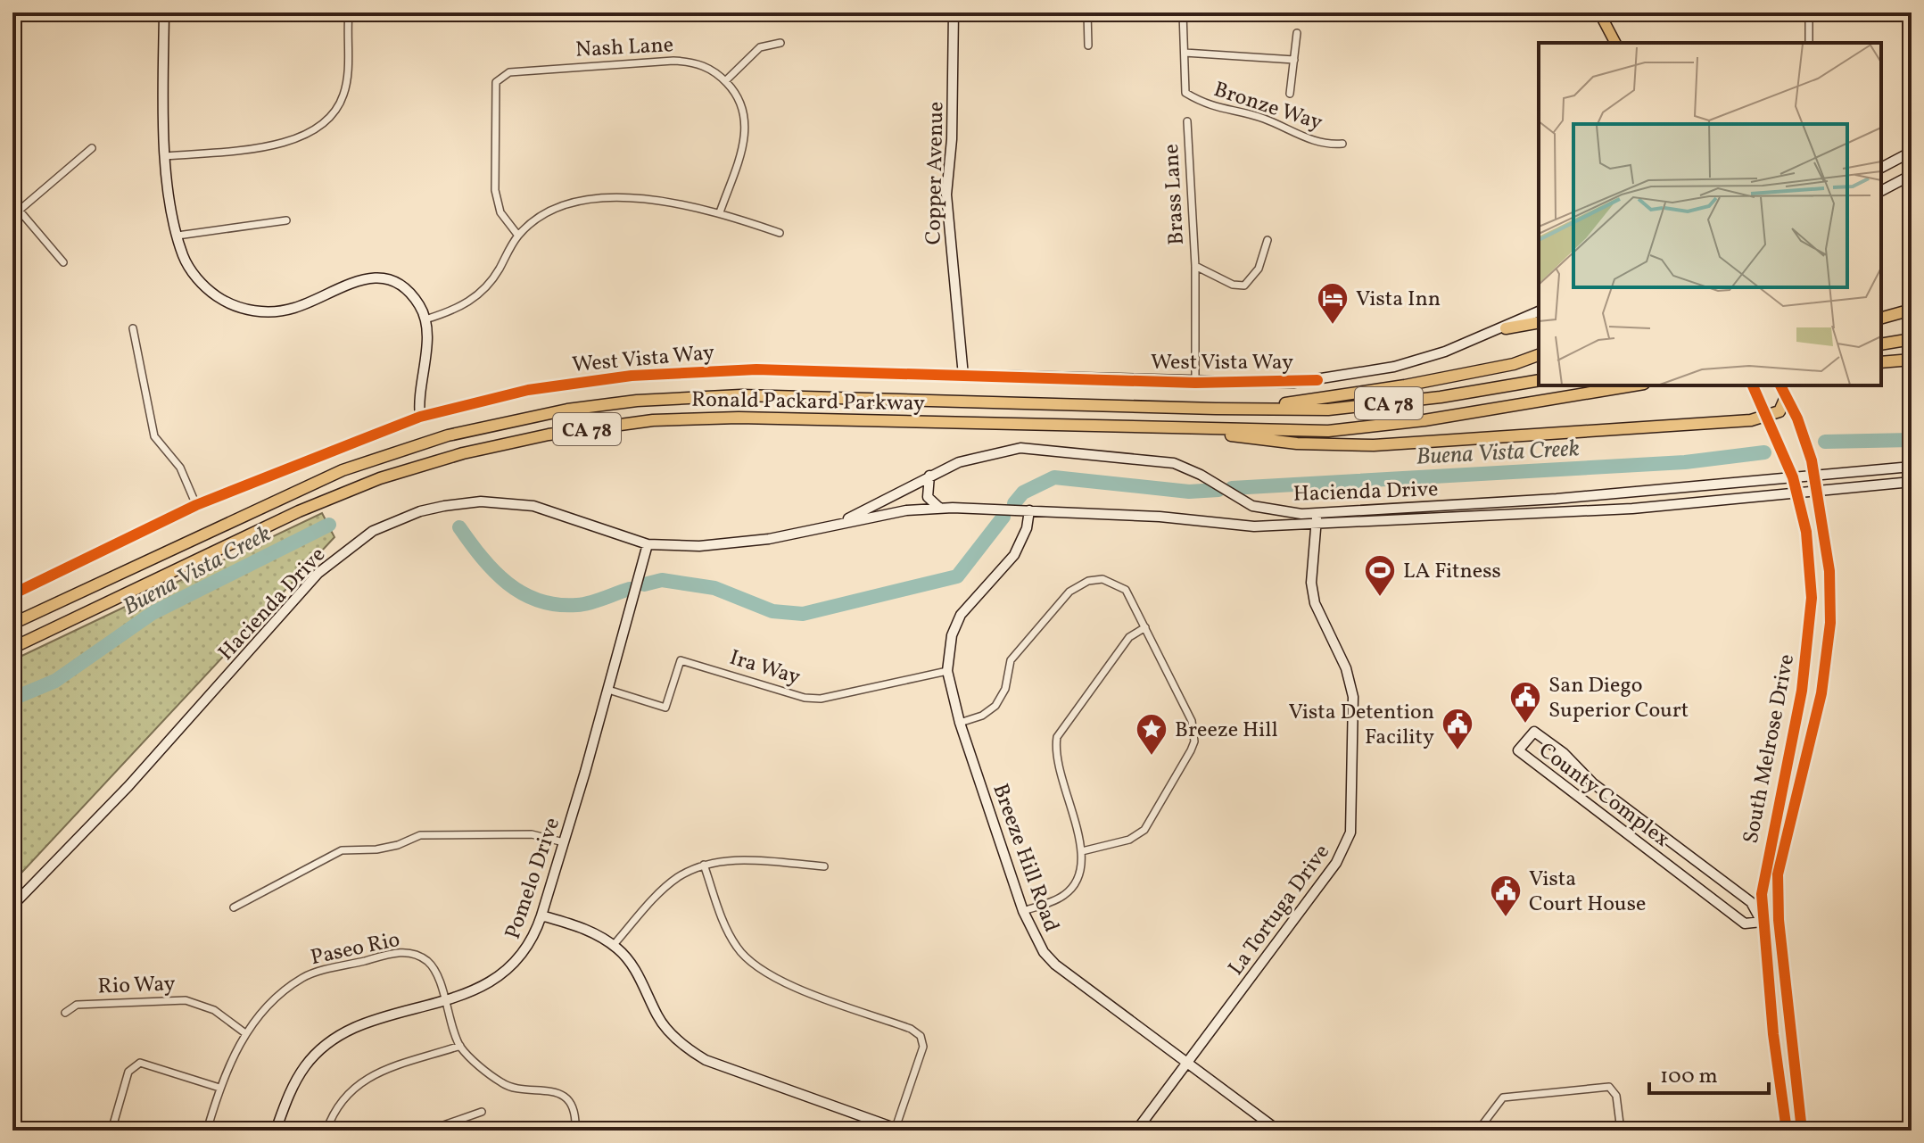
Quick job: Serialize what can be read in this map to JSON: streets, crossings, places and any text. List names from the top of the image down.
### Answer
{
  "streets": {
    "highway": ["Ronald Packard Parkway", "CA 78"],
    "main road": [
      "Copper Avenue",
      "West Vista Way",
      "Hacienda Drive",
      "South Melrose Drive",
      "County Complex",
      "Breeze Hill Road",
      "Pomelo Drive",
      "La Tortuga Drive"
    ],
    "street": [
      "Nash Lane",
      "Bronze Way",
      "Brass Lane",
      "Ira Way",
      "Paseo Rio",
      "Rio Way"
    ]
  },
  "crossings": [
    ["Copper Avenue", "West Vista Way"],
    ["Brass Lane", "West Vista Way"],
    ["Hacienda Drive", "South Melrose Drive"],
    ["Hacienda Drive", "Breeze Hill Road"],
    ["Hacienda Drive", "Pomelo Drive"],
    ["Hacienda Drive", "La Tortuga Drive"],
    ["Ira Way", "Breeze Hill Road"],
    ["Ira Way", "Pomelo Drive"],
    ["South Melrose Drive", "County Complex"],
    ["Breeze Hill Road", "La Tortuga Drive"],
    ["Pomelo Drive", "Paseo Rio"],
    ["Paseo Rio", "Rio Way"]
  ],
  "water": ["Buena Vista Creek"],
  "places": {
    "hotel": ["Vista Inn"],
    "sports": ["LA Fitness"],
    "public building": ["San Diego Superior Court", "Vista Detention Facility", "Vista Court House"],
    "place": ["Breeze Hill"]
  },
  "scale_bar": "100 m"
}
